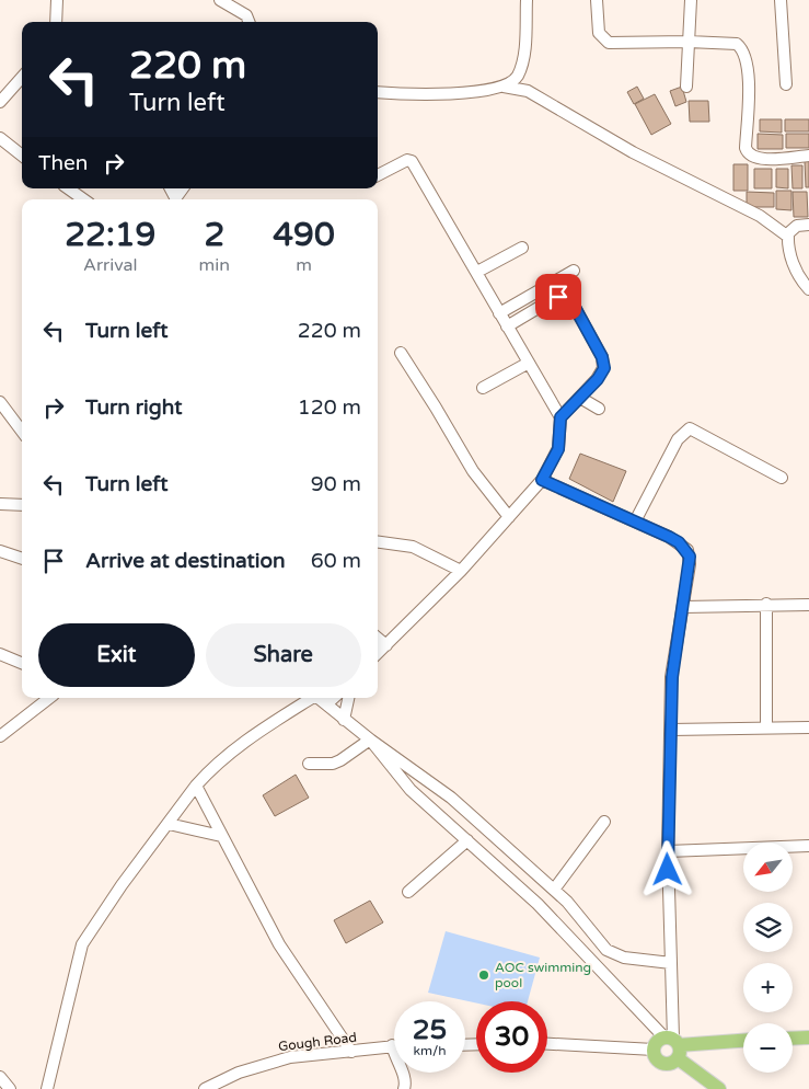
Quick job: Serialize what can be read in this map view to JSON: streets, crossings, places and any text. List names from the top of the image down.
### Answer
{
  "streets": {
    "street": ["Gough Road"]
  },
  "places": ["AOC swimming pool"],
  "north": "bottom left",
  "page": {
    "turn": ["220 m", "Turn left"],
    "then": "Then",
    "eta": [
      "22:19",
      "Arrival",
      "2",
      "min",
      "490",
      "m"
    ],
    "list": [
      {
        "name": "Turn left",
        "value": "220 m"
      },
      {
        "name": "Turn right",
        "value": "120 m"
      },
      {
        "name": "Turn left",
        "value": "90 m"
      },
      {
        "name": "Arrive at destination",
        "value": "60 m"
      }
    ],
    "buttons": ["Exit", "Share"],
    "map_buttons": ["+", "−"],
    "speed": "25 km/h",
    "limit": "30"
  }
}
